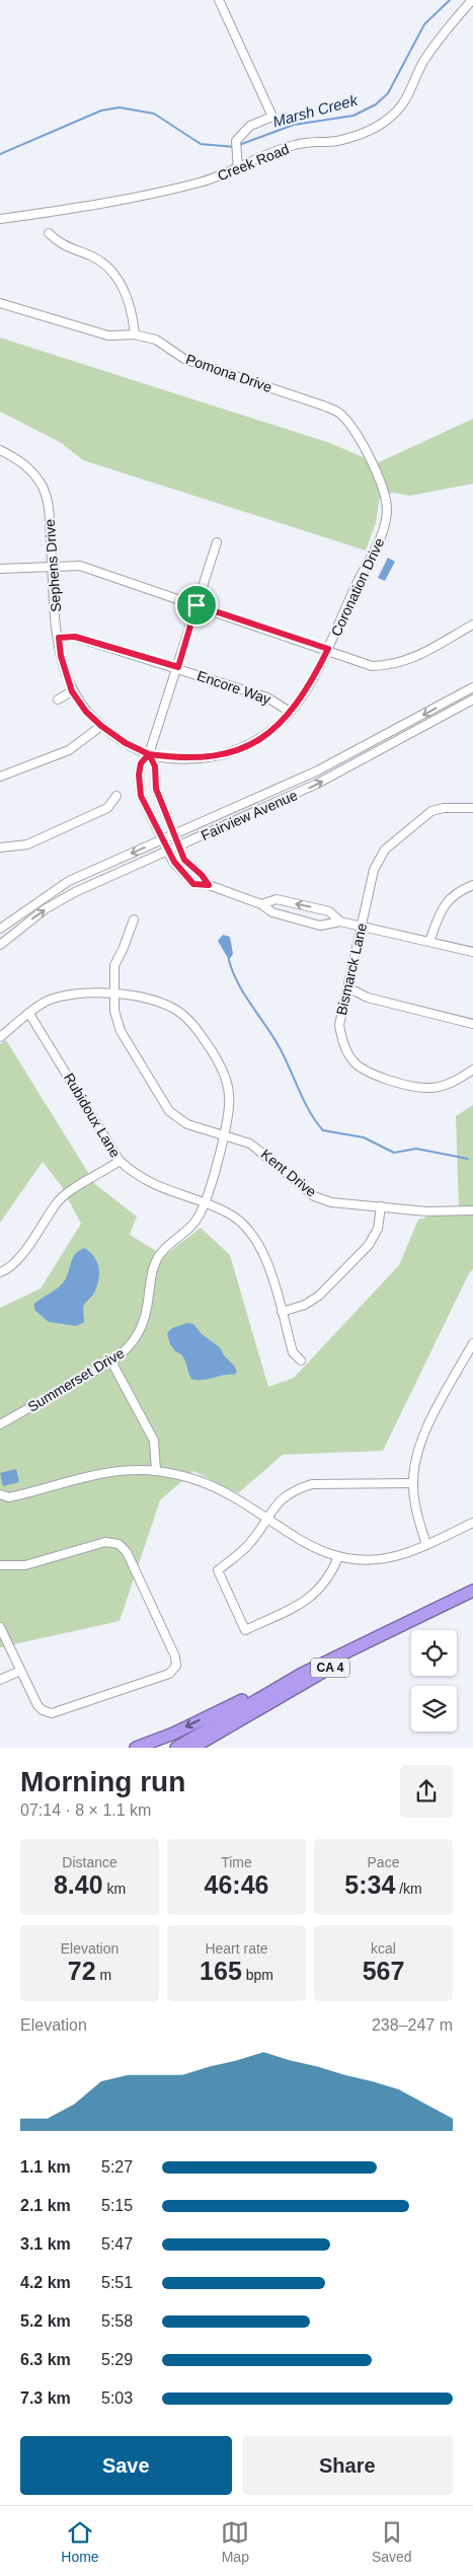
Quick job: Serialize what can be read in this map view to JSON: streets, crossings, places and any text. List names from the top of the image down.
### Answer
{
  "streets": {
    "highway": ["CA 4"],
    "street": [
      "Creek Road",
      "Pomona Drive",
      "Sephens Drive",
      "Coronation Drive",
      "Encore Way",
      "Fairview Avenue",
      "Bismarck Lane",
      "Rubidoux Lane",
      "Kent Drive",
      "Summerset Drive"
    ]
  },
  "crossings": [
    ["Pomona Drive", "Coronation Drive"],
    ["Sephens Drive", "Coronation Drive"],
    ["Sephens Drive", "Encore Way"],
    ["Coronation Drive", "Encore Way"],
    ["Rubidoux Lane", "Summerset Drive"],
    ["Kent Drive", "Summerset Drive"]
  ],
  "water": ["Marsh Creek"],
  "page": {
    "heading": ["Morning run", "07:14 · 8 × 1.1 km"],
    "stats": [
      ["Distance", "8.40 km"],
      ["Time", "46:46"],
      ["Pace", "5:34 /km"],
      ["Elevation", "72 m"],
      ["Heart rate", "165 bpm"],
      ["kcal", "567"]
    ],
    "chart": ["Elevation", "238–247 m"],
    "list": [
      {
        "name": "1.1 km",
        "note": "5:27"
      },
      {
        "name": "2.1 km",
        "note": "5:15"
      },
      {
        "name": "3.1 km",
        "note": "5:47"
      },
      {
        "name": "4.2 km",
        "note": "5:51"
      },
      {
        "name": "5.2 km",
        "note": "5:58"
      },
      {
        "name": "6.3 km",
        "note": "5:29"
      },
      {
        "name": "7.3 km",
        "note": "5:03"
      }
    ],
    "buttons": ["Save", "Share"],
    "tabs": ["Home", "Map", "Saved"]
  }
}
